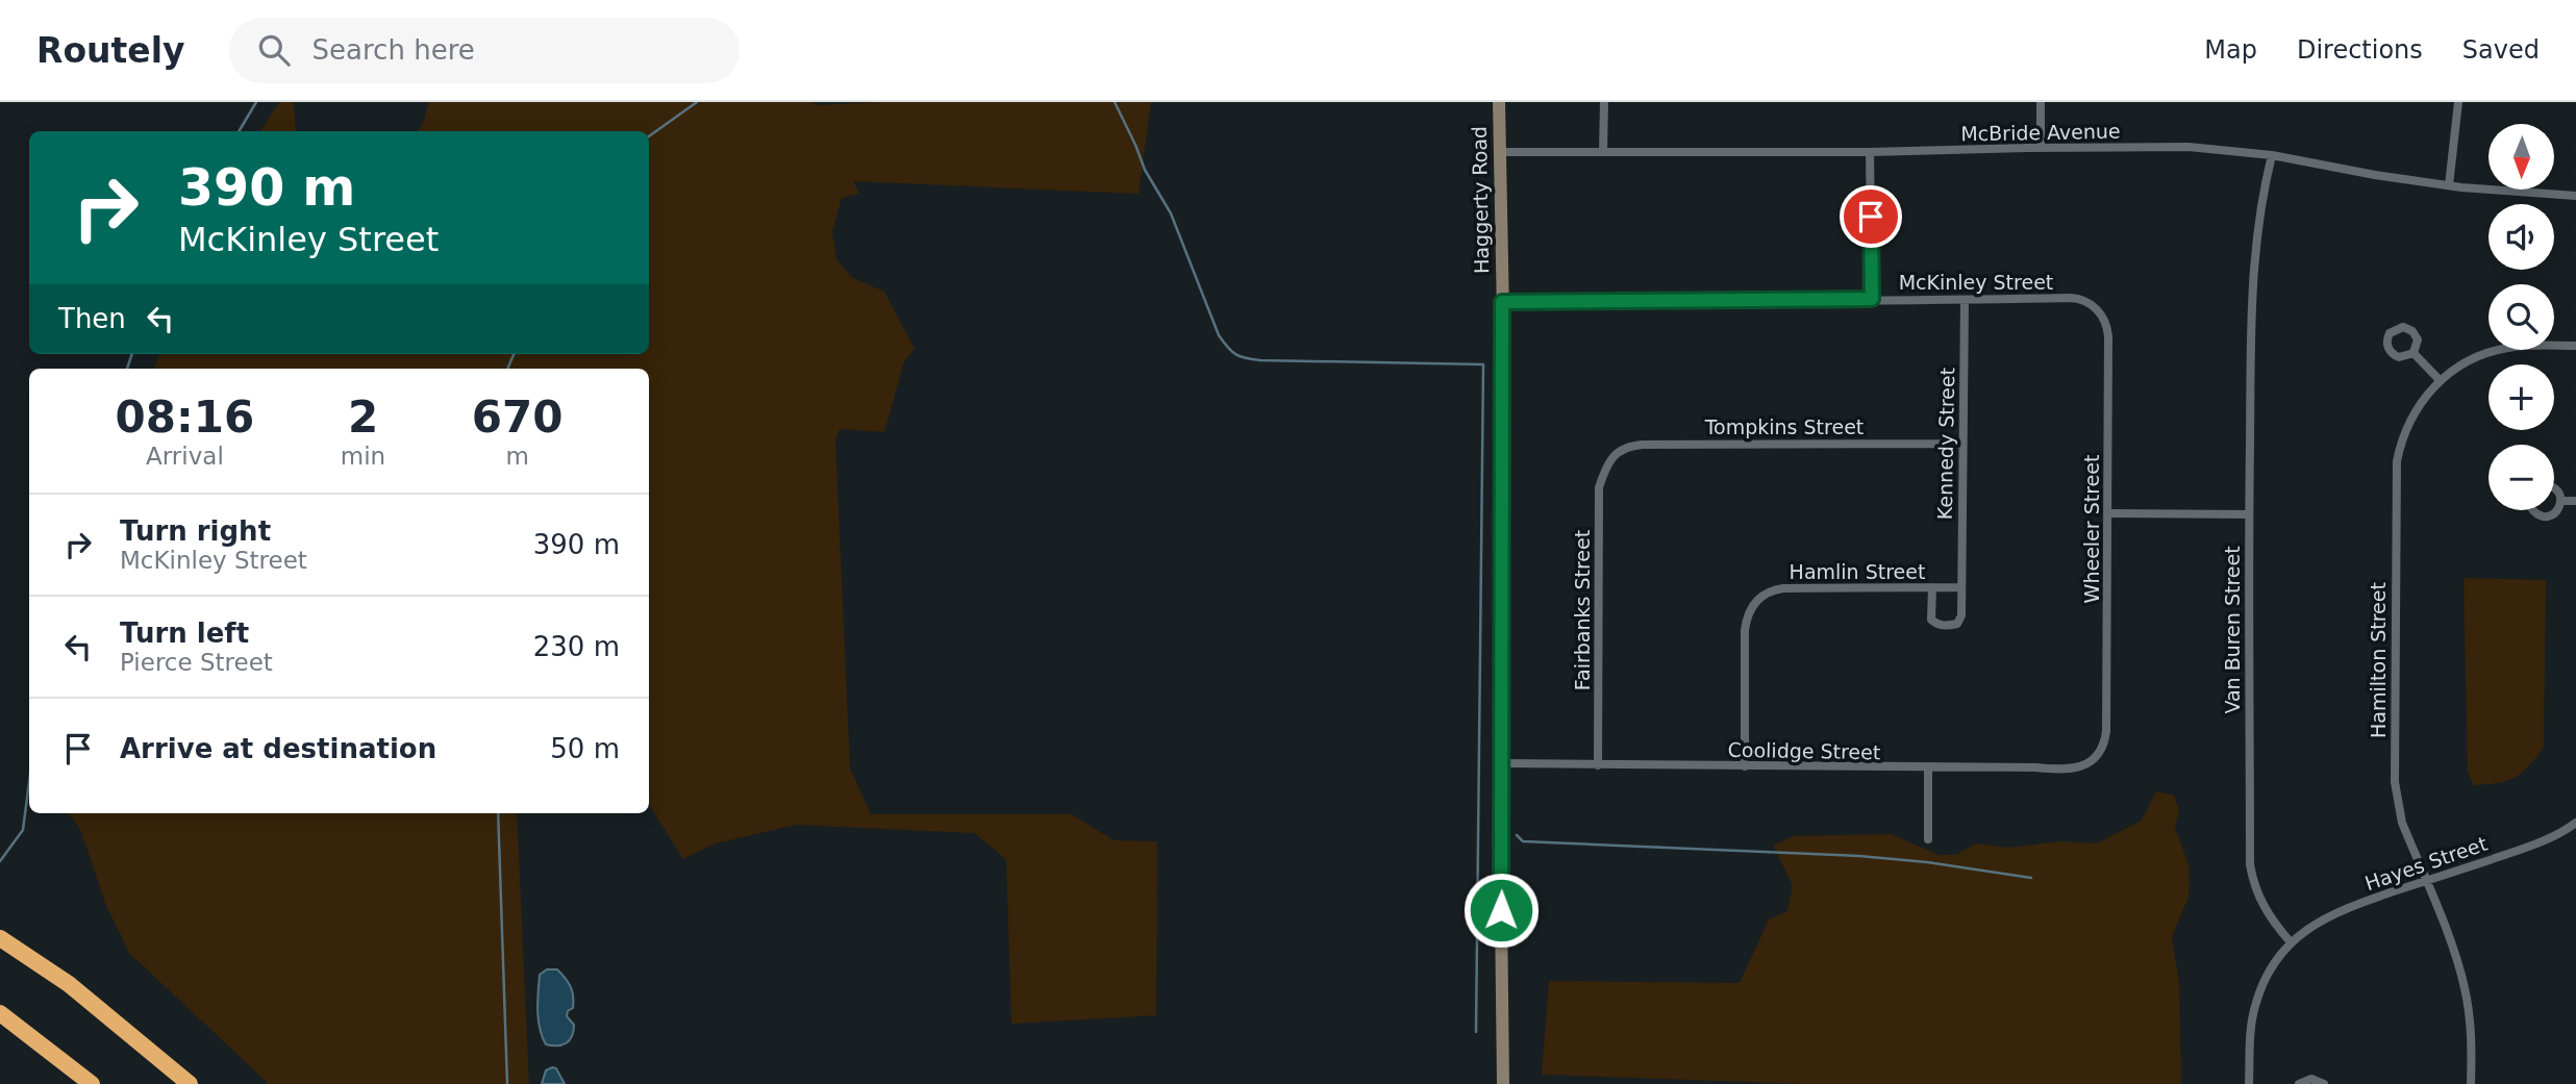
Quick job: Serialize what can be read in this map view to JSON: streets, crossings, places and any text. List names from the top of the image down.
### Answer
{
  "streets": {
    "main road": ["Haggerty Road"],
    "street": [
      "McBride Avenue",
      "McKinley Street",
      "Tompkins Street",
      "Kennedy Street",
      "Wheeler Street",
      "Hamlin Street",
      "Fairbanks Street",
      "Van Buren Street",
      "Hamilton Street",
      "Coolidge Street",
      "Hayes Street"
    ]
  },
  "crossings": [
    ["McBride Avenue", "Haggerty Road"],
    ["McBride Avenue", "Van Buren Street"],
    ["Haggerty Road", "McKinley Street"],
    ["Haggerty Road", "Coolidge Street"],
    ["McKinley Street", "Kennedy Street"],
    ["McKinley Street", "Wheeler Street"],
    ["Tompkins Street", "Kennedy Street"],
    ["Tompkins Street", "Fairbanks Street"],
    ["Kennedy Street", "Hamlin Street"],
    ["Wheeler Street", "Coolidge Street"],
    ["Hamlin Street", "Coolidge Street"],
    ["Fairbanks Street", "Coolidge Street"],
    ["Van Buren Street", "Hayes Street"],
    ["Hamilton Street", "Hayes Street"]
  ],
  "north": "bottom",
  "page": {
    "header": "Routely",
    "search": "Search here",
    "nav": ["Map", "Directions", "Saved"],
    "map_buttons": ["+", "−"],
    "turn": ["390 m", "McKinley Street"],
    "then": "Then",
    "eta": [
      "08:16",
      "Arrival",
      "2",
      "min",
      "670",
      "m"
    ],
    "list": [
      {
        "name": "Turn right",
        "note": "McKinley Street",
        "value": "390 m"
      },
      {
        "name": "Turn left",
        "note": "Pierce Street",
        "value": "230 m"
      },
      {
        "name": "Arrive at destination",
        "value": "50 m"
      }
    ]
  }
}
